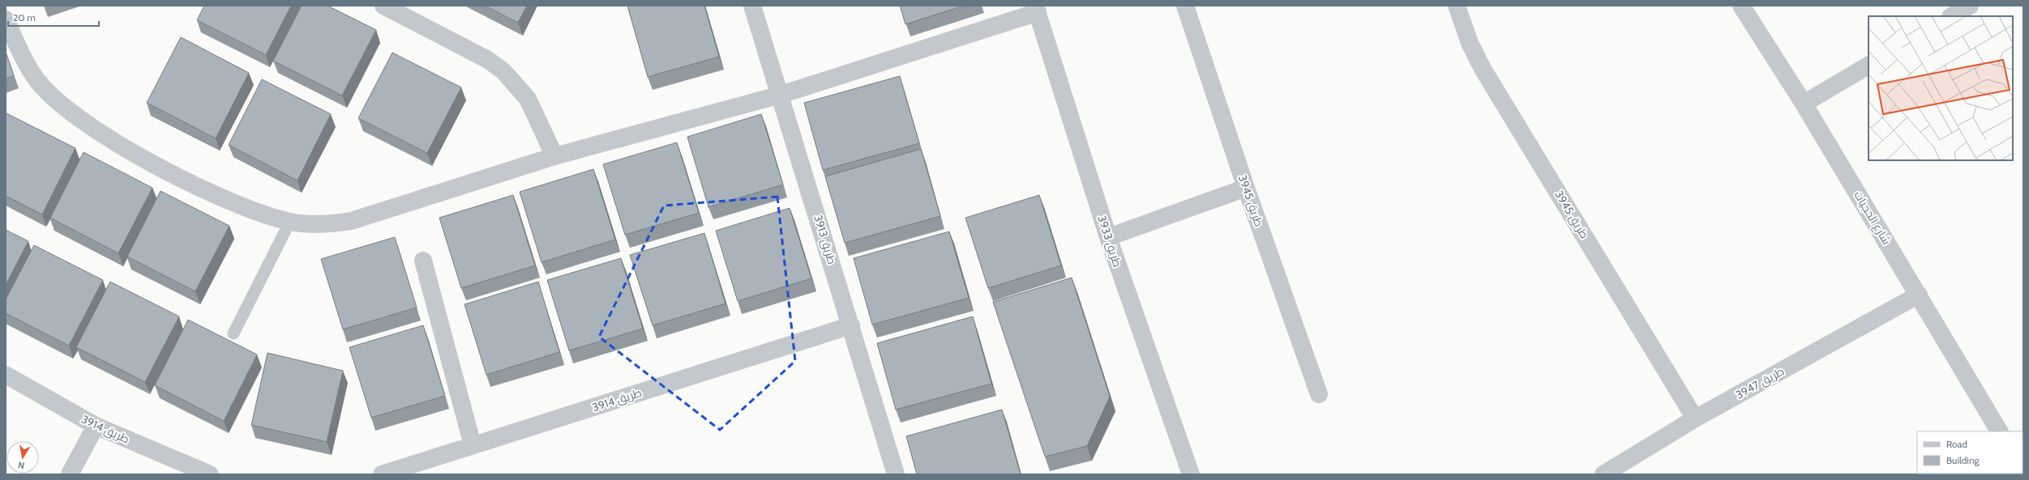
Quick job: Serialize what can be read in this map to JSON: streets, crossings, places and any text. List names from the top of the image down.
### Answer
{
  "streets": {
    "street": [
      "طريق 3945",
      "شارع الحجيات",
      "طريق 3913",
      "طريق 3933",
      "طريق 3947",
      "طريق 3914"
    ]
  },
  "crossings": [
    ["طريق 3945", "طريق 3947"],
    ["شارع الحجيات", "طريق 3947"],
    ["طريق 3913", "طريق 3914"]
  ],
  "legend": ["Road", "Building"],
  "scale_bar": "20 m",
  "north": "bottom"
}
